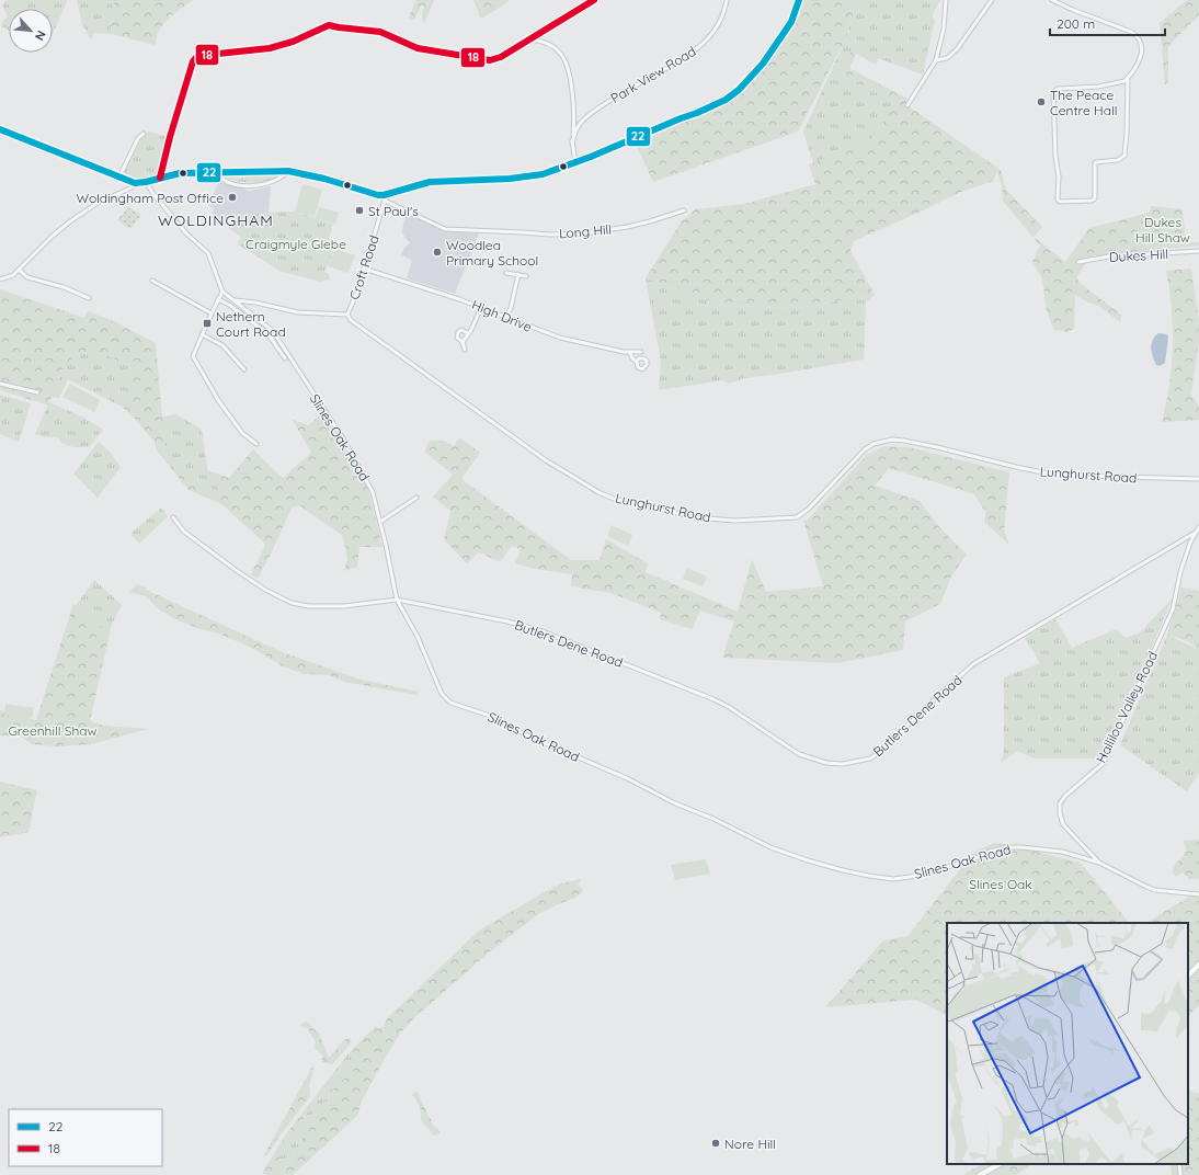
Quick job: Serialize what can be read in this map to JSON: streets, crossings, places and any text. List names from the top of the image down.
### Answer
{
  "streets": {
    "street": [
      "Park View Road",
      "Long Hill",
      "Dukes Hill",
      "Croft Road",
      "High Drive",
      "Slines Oak Road",
      "Lunghurst Road",
      "Butlers Dene Road",
      "Halliloo Valley Road"
    ]
  },
  "crossings": [
    ["Long Hill", "Croft Road"],
    ["Croft Road", "High Drive"],
    ["Croft Road", "Lunghurst Road"],
    ["Slines Oak Road", "Butlers Dene Road"],
    ["Slines Oak Road", "Halliloo Valley Road"],
    ["Butlers Dene Road", "Halliloo Valley Road"]
  ],
  "districts": ["WOLDINGHAM"],
  "parks": [
    "Dukes Hill Shaw",
    "Craigmyle Glebe",
    "Greenhill Shaw",
    "Slines Oak"
  ],
  "places": {
    "other": [
      "The Peace Centre Hall",
      "Woldingham Post Office",
      "St Paul's",
      "Woodlea Primary School",
      "Nore Hill"
    ],
    "transit": ["Nethern Court Road"]
  },
  "lines": ["transit line 22", "transit line 18"],
  "legend": ["22", "18"],
  "scale_bar": "200 m",
  "north": "bottom right"
}
